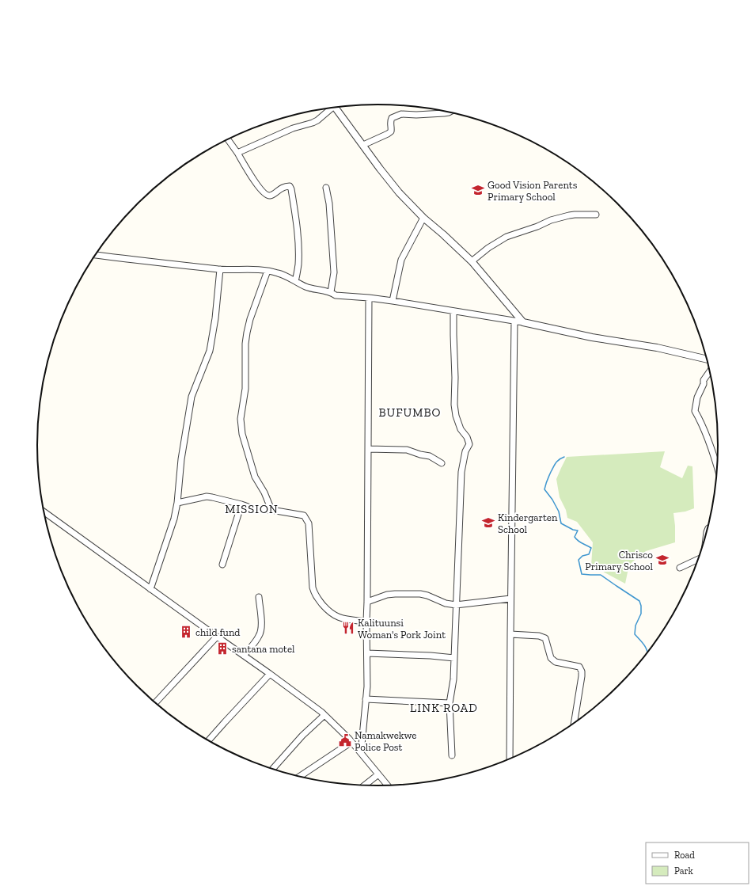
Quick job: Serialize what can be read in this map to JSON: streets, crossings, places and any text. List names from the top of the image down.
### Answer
{
  "districts": ["BUFUMBO", "MISSION", "LINK ROAD"],
  "places": {
    "school or university": ["Good Vision Parents Primary School", "Kindergarten School", "Chrisco Primary School"],
    "restaurant": ["Kalituunsi Woman's Pork Joint"],
    "building": ["child fund", "santana motel"],
    "public building": ["Namakwekwe Police Post"]
  },
  "legend": ["Road", "Park"]
}
